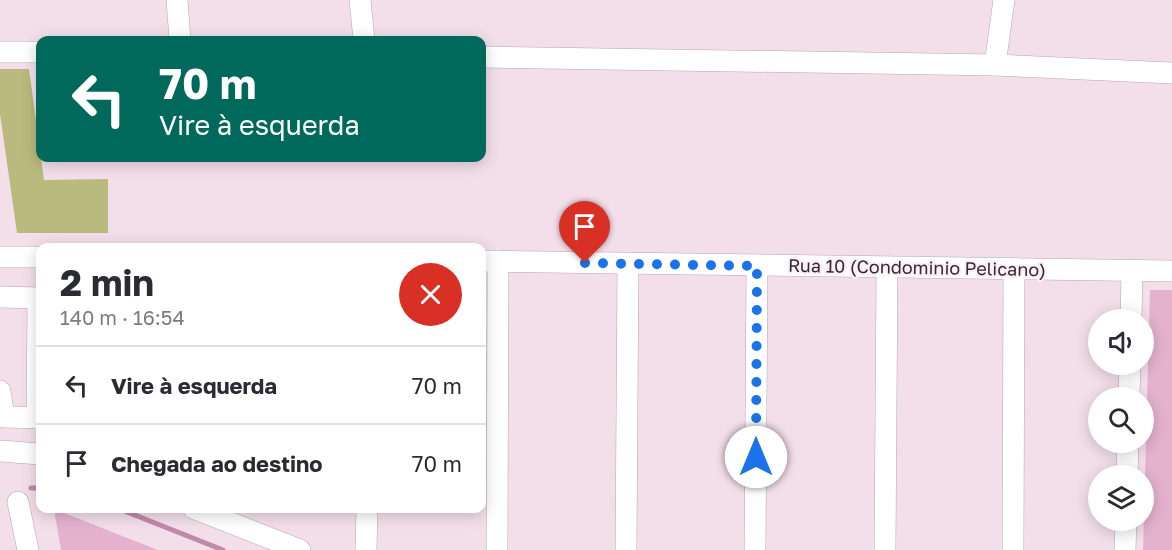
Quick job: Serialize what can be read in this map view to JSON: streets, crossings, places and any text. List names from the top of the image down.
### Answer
{
  "streets": {
    "street": ["Rua 10 (Condominio Pelicano)"]
  },
  "page": {
    "turn": ["70 m", "Vire à esquerda"],
    "heading": ["2 min", "140 m · 16:54"],
    "list": [
      {
        "name": "Vire à esquerda",
        "value": "70 m"
      },
      {
        "name": "Chegada ao destino",
        "value": "70 m"
      }
    ]
  }
}
